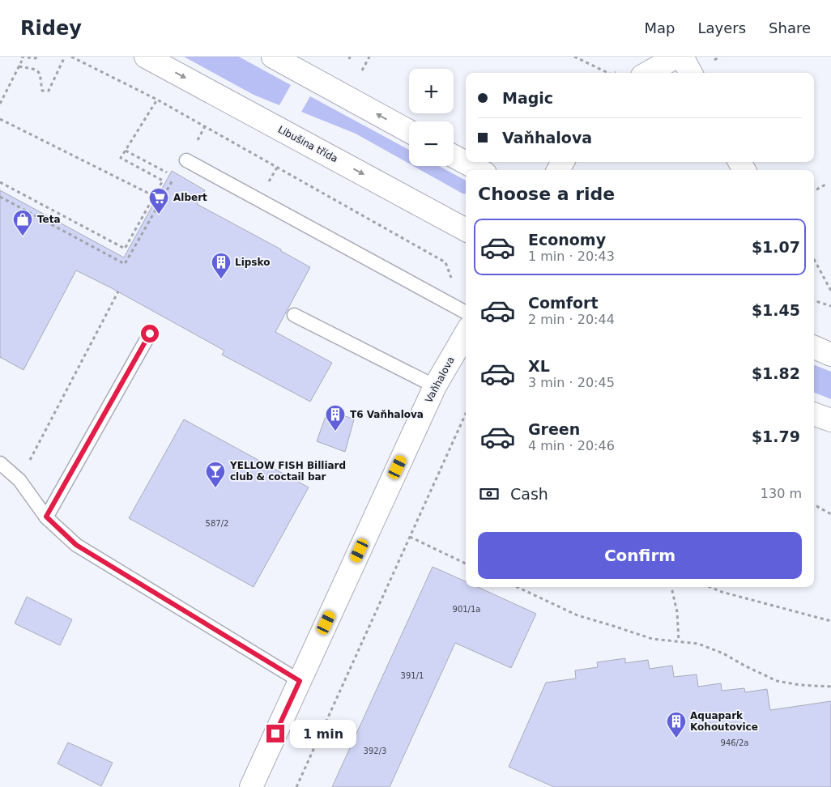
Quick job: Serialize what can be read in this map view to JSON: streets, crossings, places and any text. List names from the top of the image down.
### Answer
{
  "streets": {
    "street": ["Libušina třída", "Vaňhalova"]
  },
  "places": {
    "supermarket": ["Albert"],
    "shop": ["Teta"],
    "building": ["Lipsko", "T6 Vaňhalova", "Aquapark Kohoutovice"],
    "bar": ["YELLOW FISH Billiard club & coctail bar"]
  },
  "house_numbers": [
    "587/2",
    "901/1a",
    "391/1",
    "946/2a",
    "392/3"
  ],
  "page": {
    "header": "Ridey",
    "nav": ["Map", "Layers", "Share"],
    "map_buttons": ["+", "−"],
    "banner": ["Magic", "Vaňhalova"],
    "heading": "Choose a ride",
    "list": [
      {
        "name": "Economy",
        "note": "1 min · 20:43",
        "value": "$1.07"
      },
      {
        "name": "Comfort",
        "note": "2 min · 20:44",
        "value": "$1.45"
      },
      {
        "name": "XL",
        "note": "3 min · 20:45",
        "value": "$1.82"
      },
      {
        "name": "Green",
        "note": "4 min · 20:46",
        "value": "$1.79"
      }
    ],
    "pay": ["Cash", "130 m"],
    "buttons": "Confirm",
    "bubble": "1 min"
  }
}
